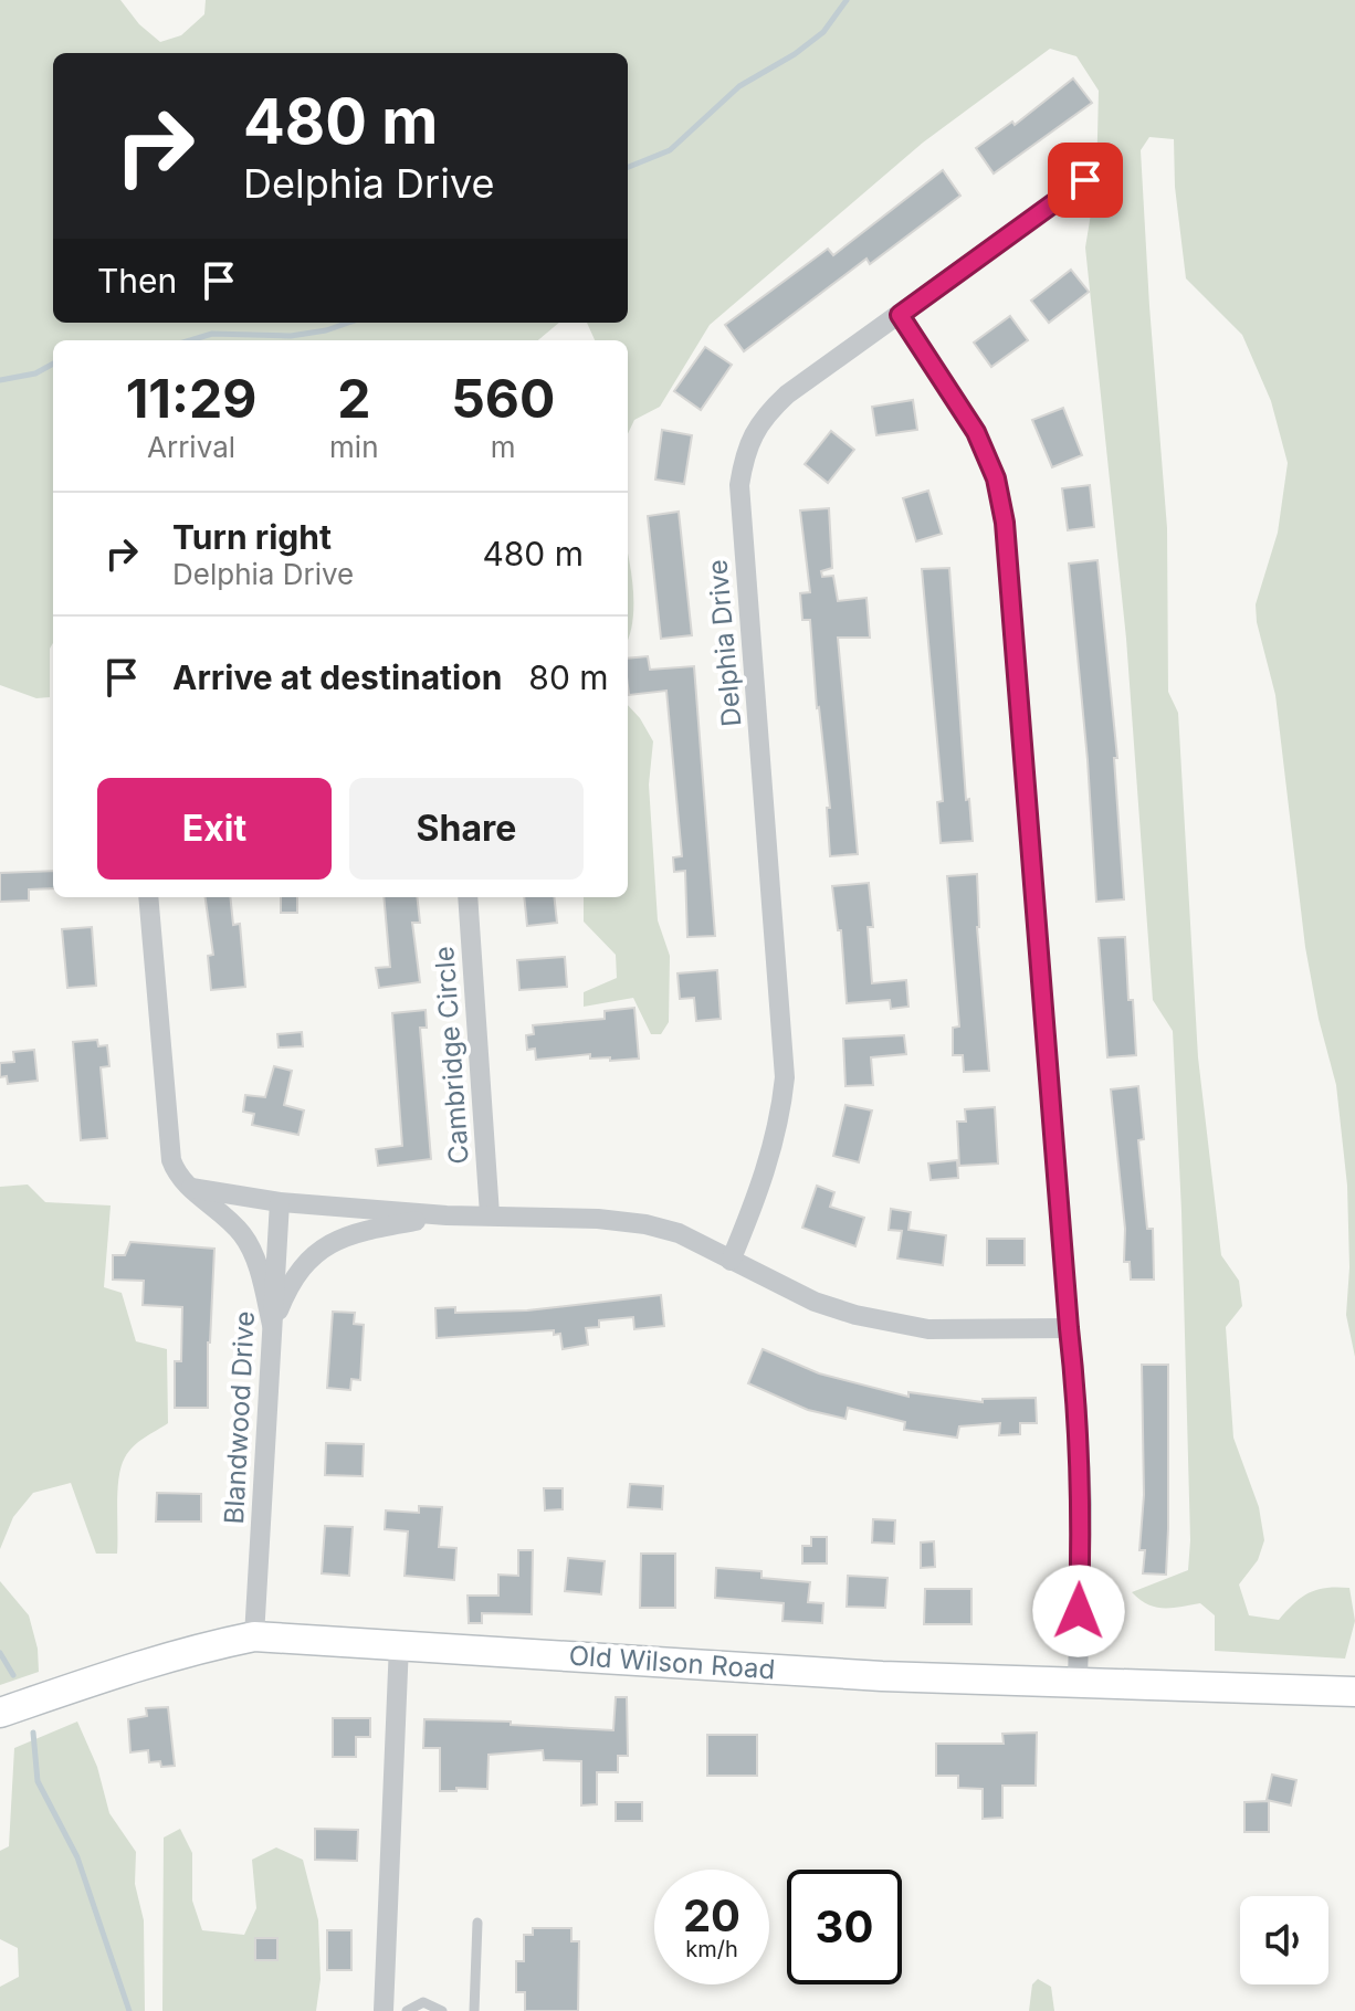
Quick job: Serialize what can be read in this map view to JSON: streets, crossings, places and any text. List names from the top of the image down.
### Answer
{
  "streets": {
    "street": [
      "Delphia Drive",
      "Cambridge Circle",
      "Blandwood Drive",
      "Old Wilson Road"
    ]
  },
  "crossings": [
    ["Blandwood Drive", "Old Wilson Road"]
  ],
  "page": {
    "turn": ["480 m", "Delphia Drive"],
    "then": "Then",
    "eta": [
      "11:29",
      "Arrival",
      "2",
      "min",
      "560",
      "m"
    ],
    "list": [
      {
        "name": "Turn right",
        "note": "Delphia Drive",
        "value": "480 m"
      },
      {
        "name": "Arrive at destination",
        "value": "80 m"
      }
    ],
    "buttons": ["Exit", "Share"],
    "speed": "20 km/h",
    "limit": "30"
  }
}
